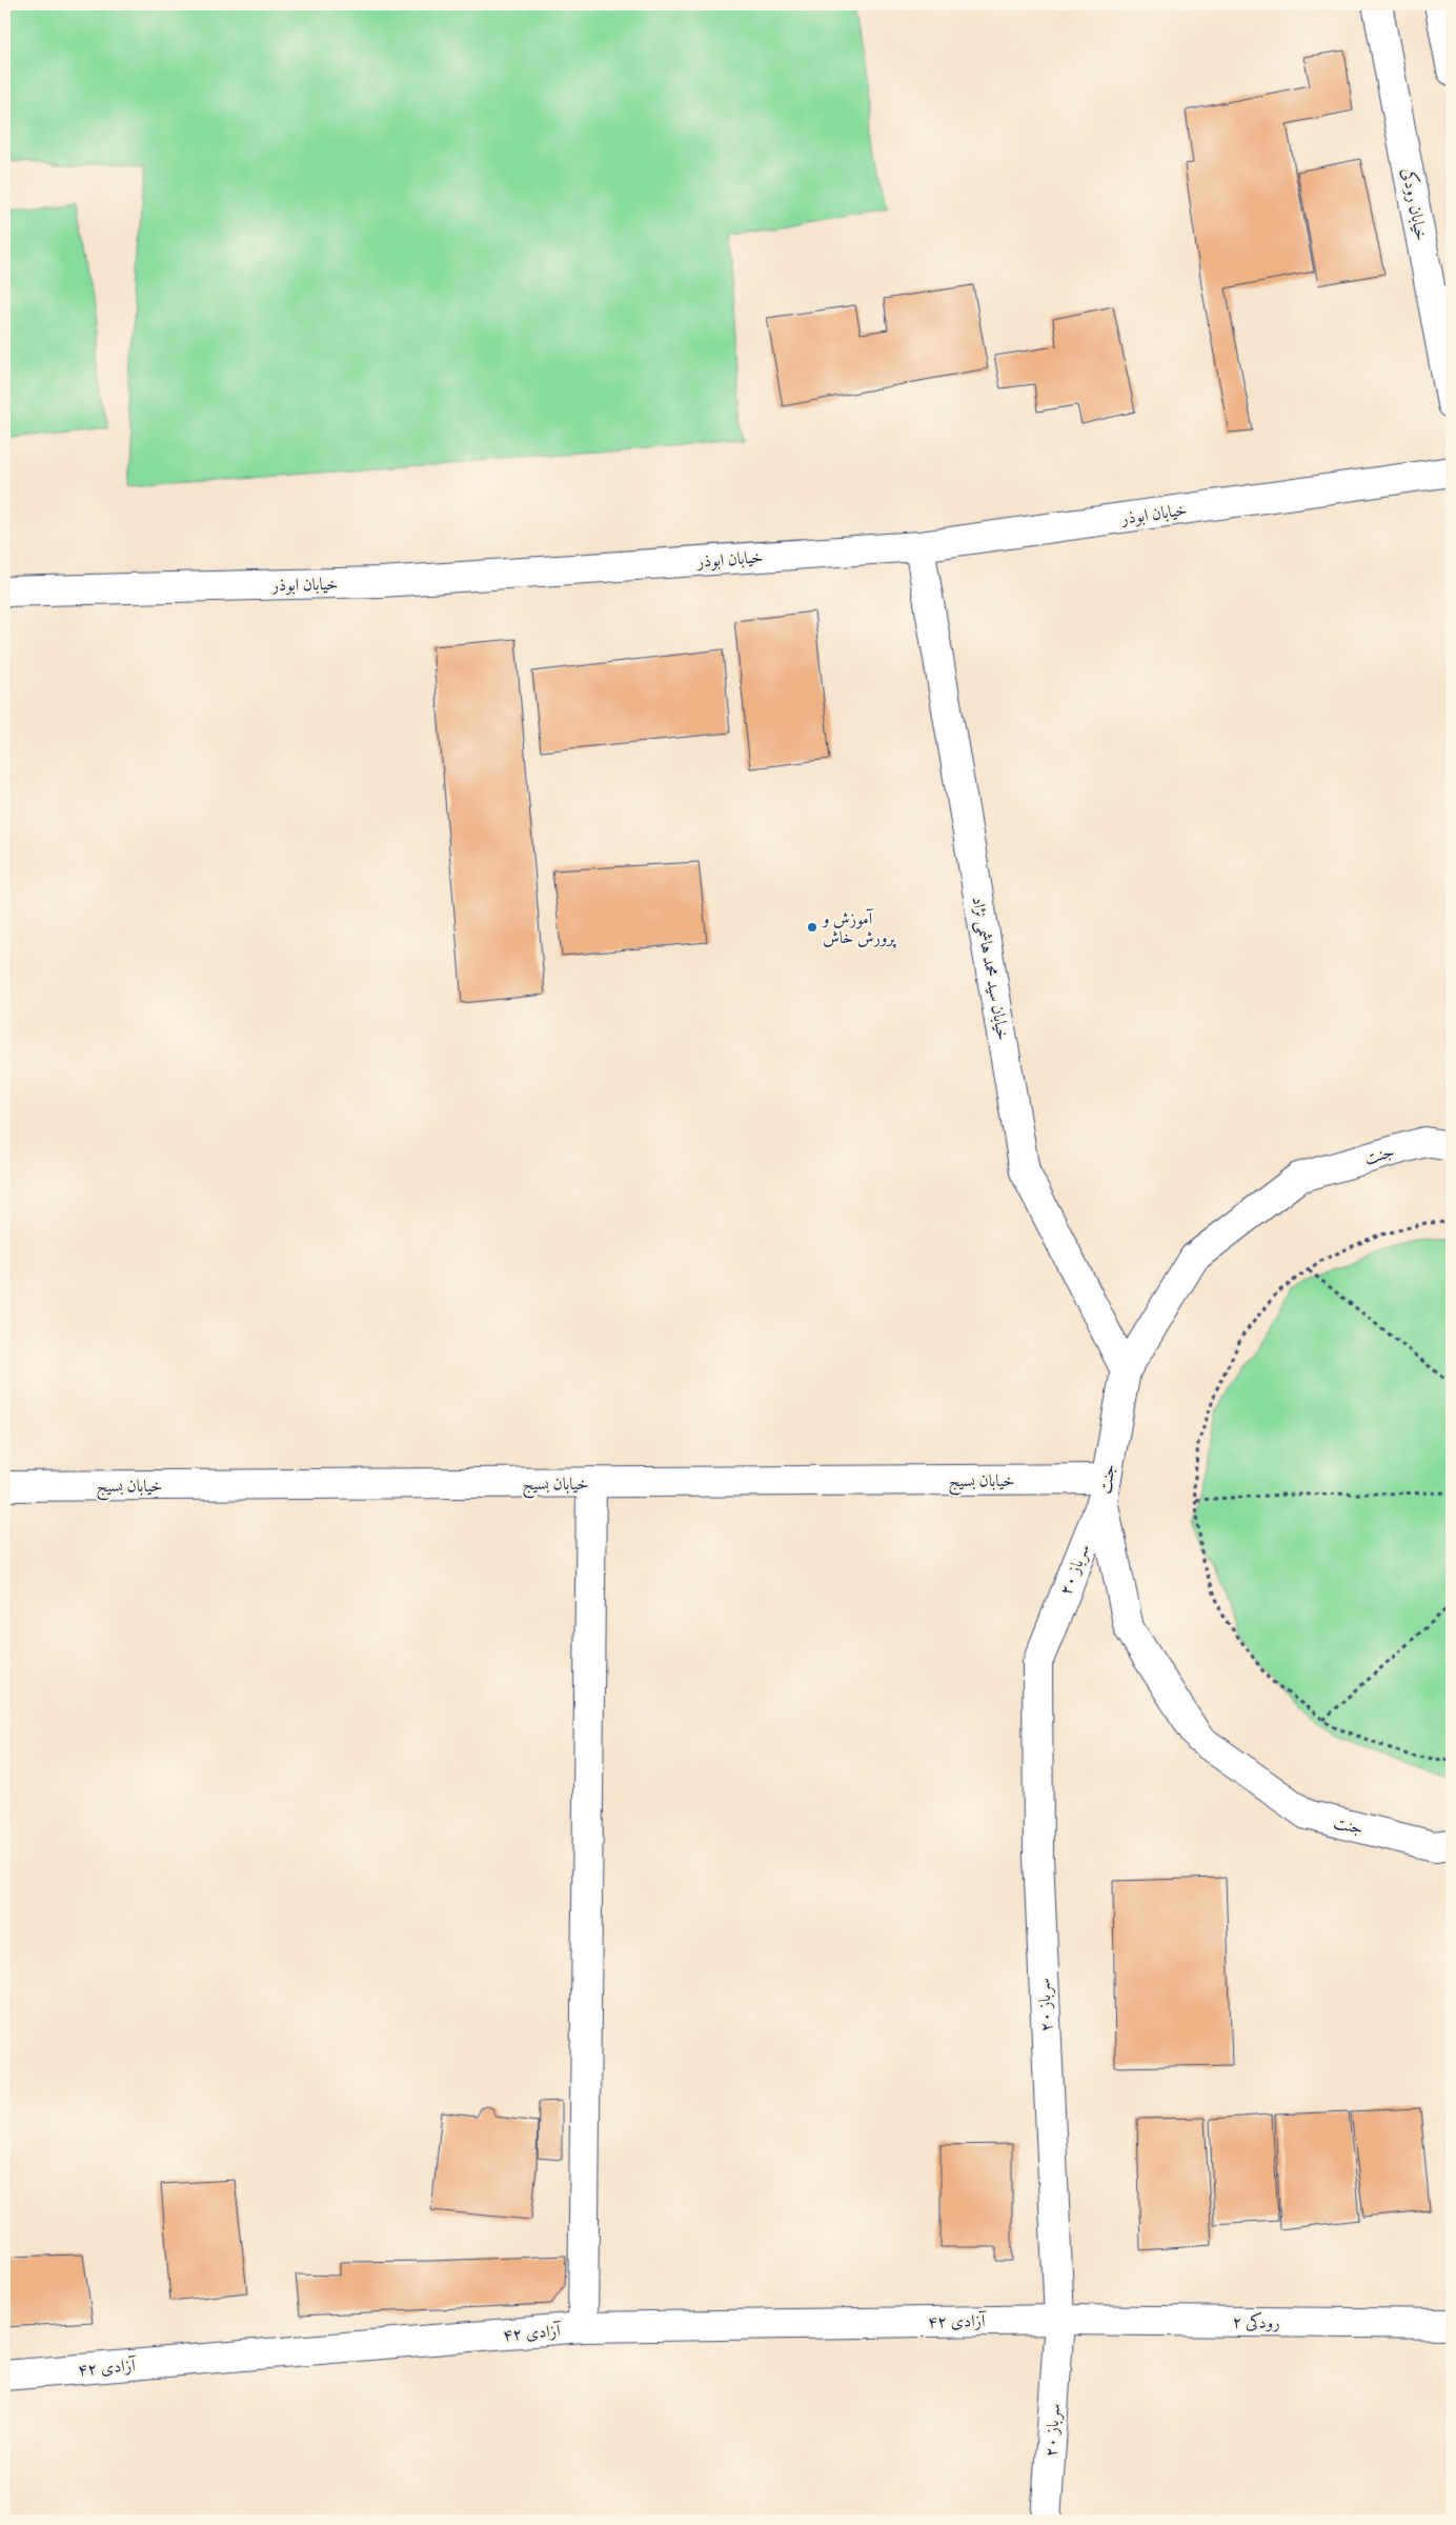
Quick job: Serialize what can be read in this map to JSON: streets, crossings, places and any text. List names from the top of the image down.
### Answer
{
  "streets": {
    "street": [
      "خیابان رودکی",
      "خیابان ابوذر",
      "خیابان سید محمد هاشمی نژاد",
      "جنت",
      "خیابان بسیج",
      "سرباز ۲۰",
      "آزادی ۴۲",
      "رودکی ۲"
    ]
  },
  "crossings": [
    ["خیابان ابوذر", "خیابان سید محمد هاشمی نژاد"],
    ["خیابان سید محمد هاشمی نژاد", "جنت"],
    ["جنت", "خیابان بسیج"],
    ["جنت", "سرباز ۲۰"],
    ["خیابان بسیج", "سرباز ۲۰"],
    ["سرباز ۲۰", "آزادی ۴۲"],
    ["سرباز ۲۰", "رودکی ۲"],
    ["آزادی ۴۲", "رودکی ۲"]
  ],
  "places": ["آموزش و پرورش خاش"]
}
